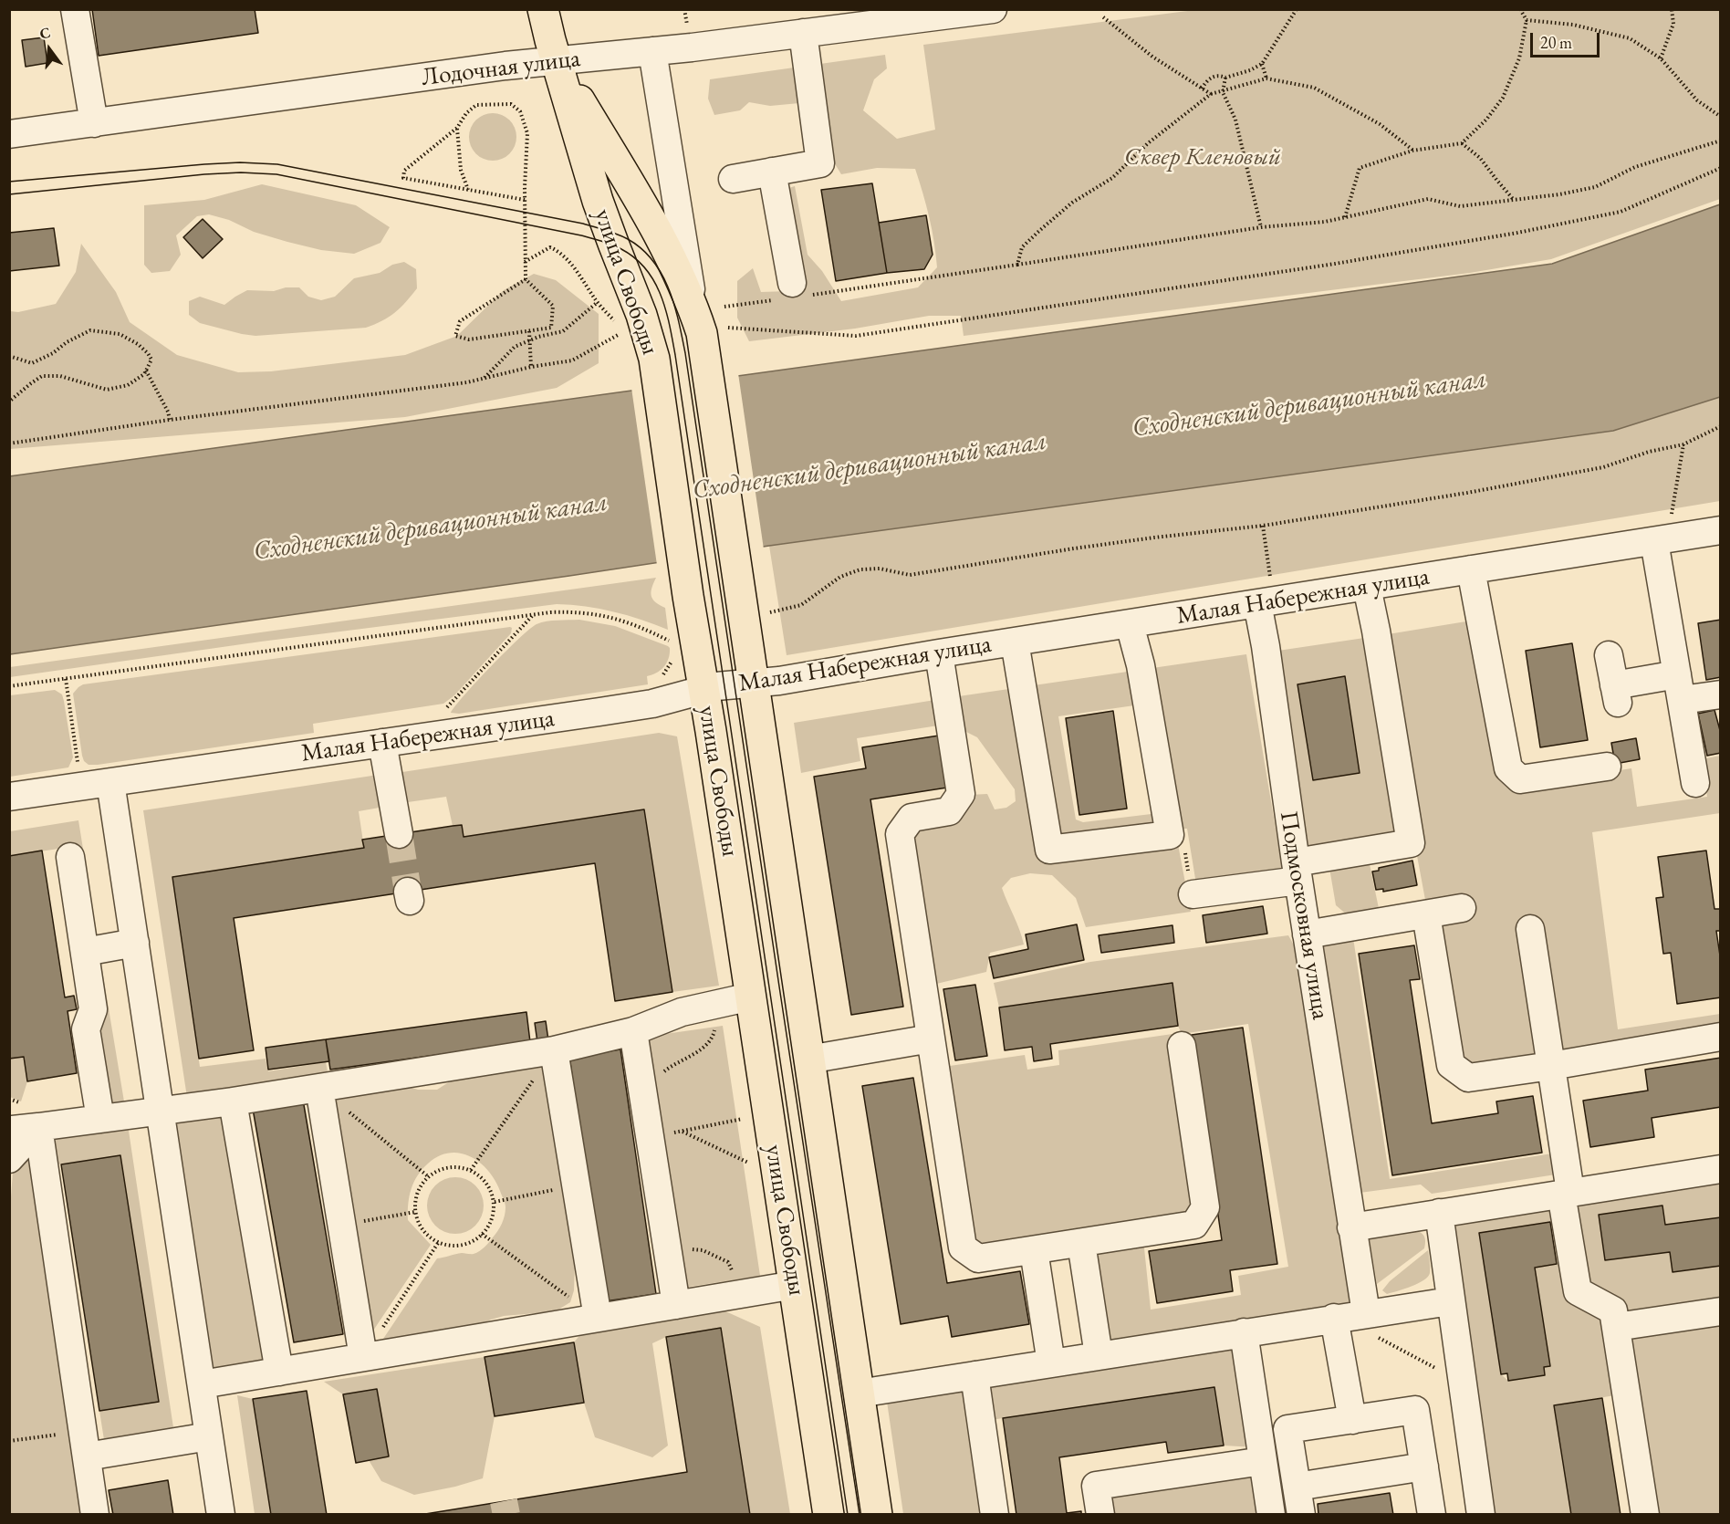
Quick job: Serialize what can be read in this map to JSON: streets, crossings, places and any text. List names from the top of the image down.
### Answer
{
  "streets": {
    "main road": ["улица Свободы"],
    "street": ["Лодочная улица", "Малая Набережная улица", "Подмосковная улица"]
  },
  "crossings": [
    ["Лодочная улица", "улица Свободы"],
    ["улица Свободы", "Малая Набережная улица"],
    ["Малая Набережная улица", "Подмосковная улица"]
  ],
  "water": ["Сходненский деривационный канал"],
  "parks": ["Сквер Кленовый"],
  "scale_bar": "20 m",
  "north": "top"
}
